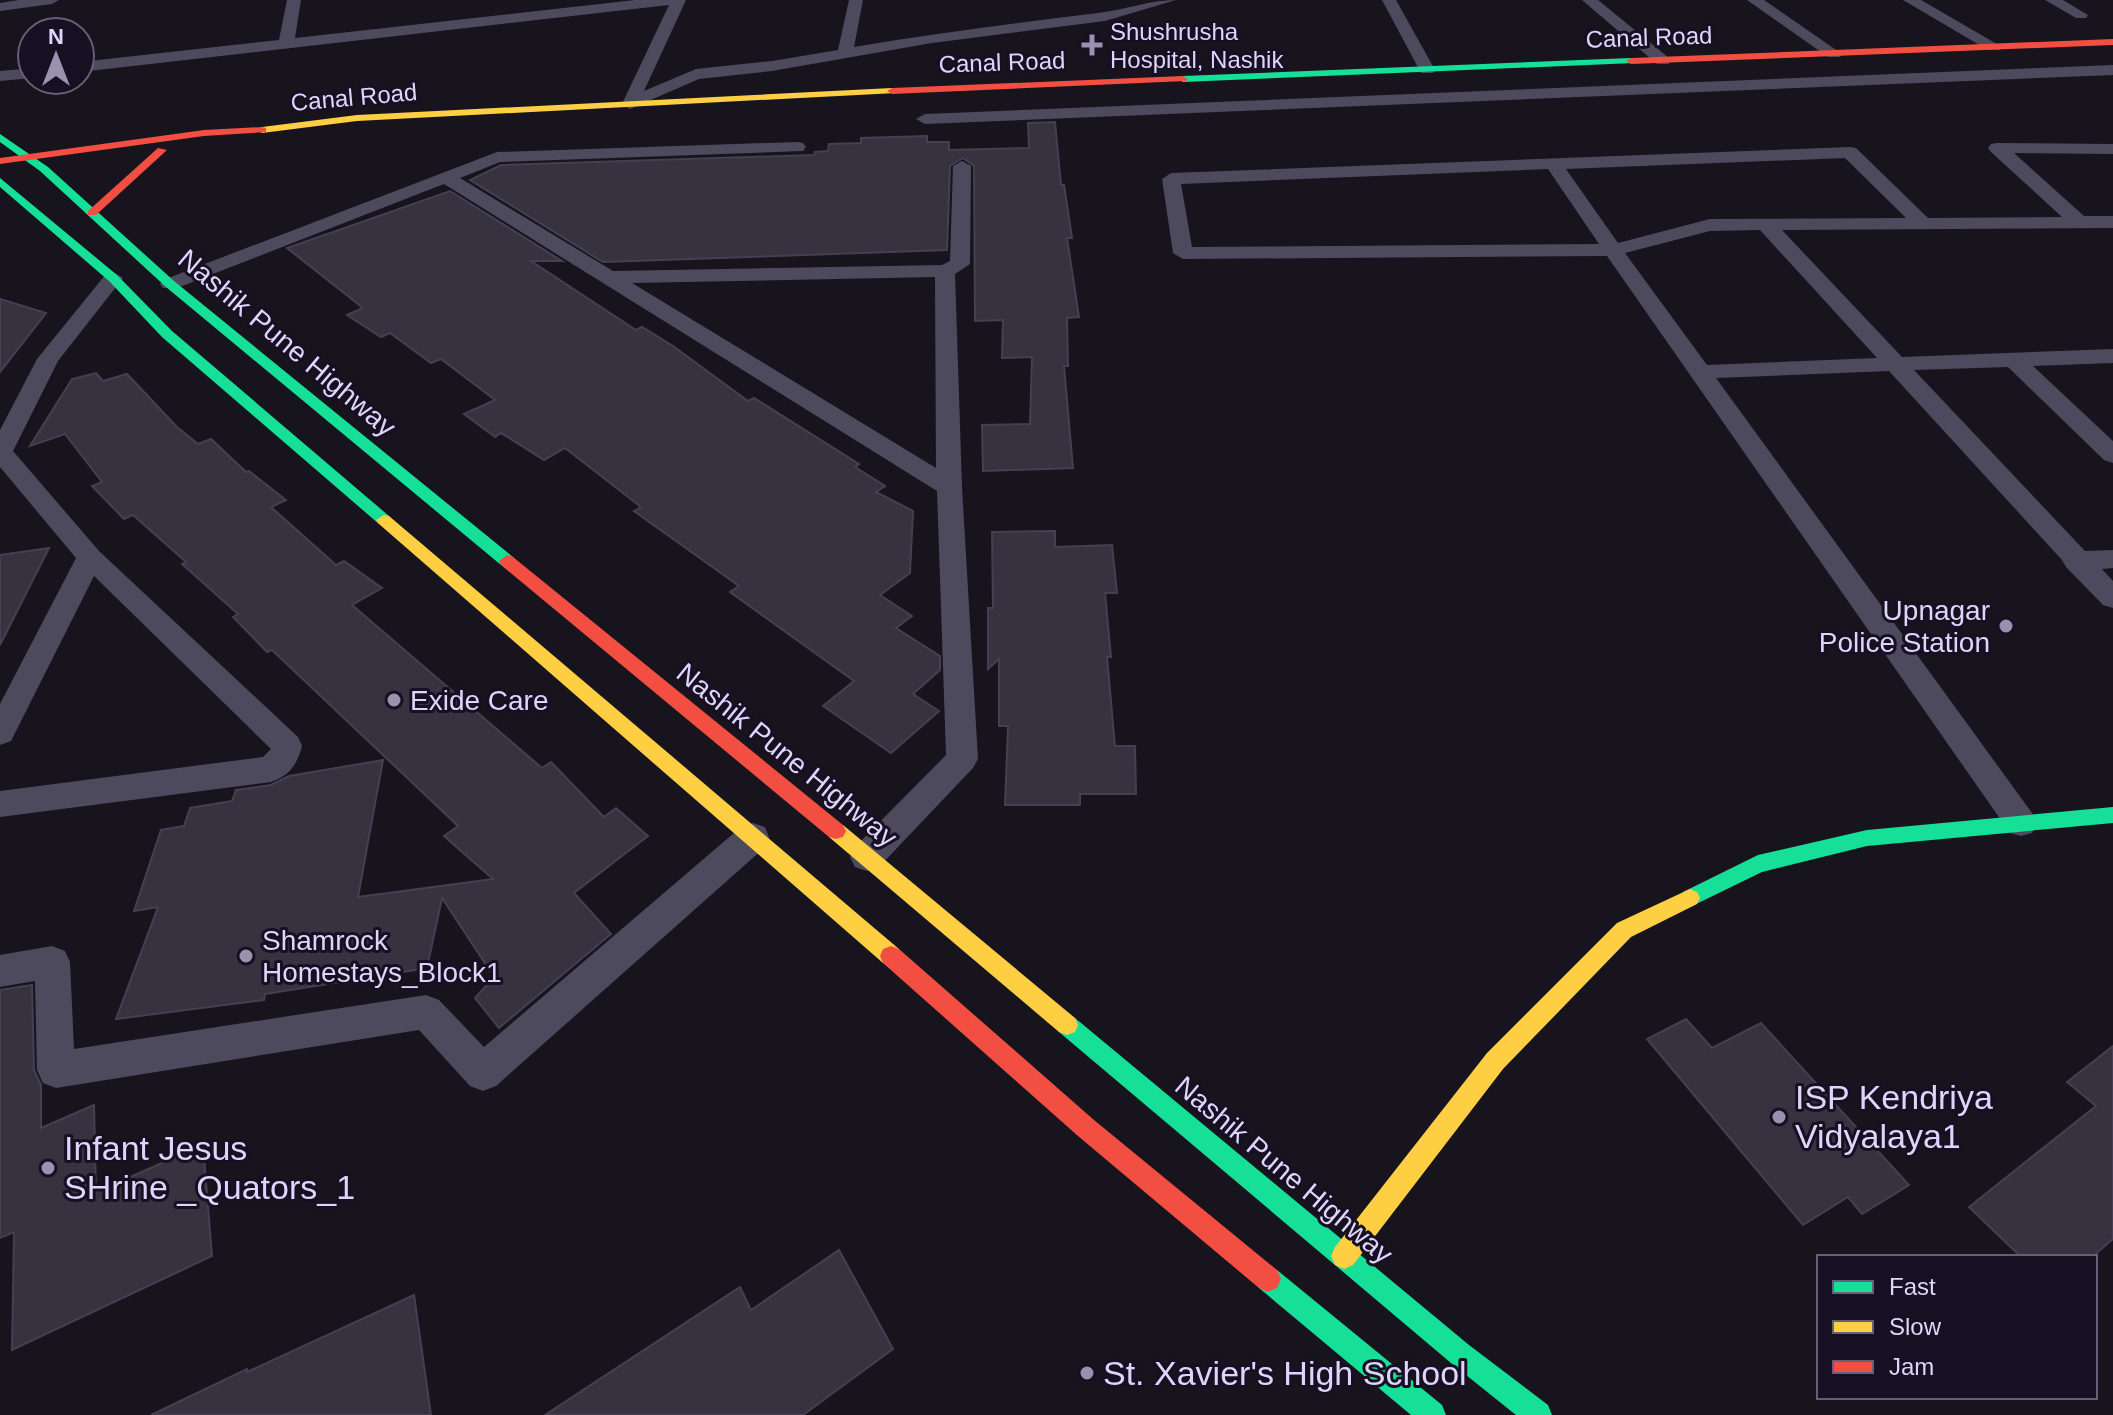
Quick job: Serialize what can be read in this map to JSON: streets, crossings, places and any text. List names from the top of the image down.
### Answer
{
  "streets": {
    "main road": ["Canal Road", "Nashik Pune Highway"]
  },
  "crossings": [
    ["Canal Road", "Nashik Pune Highway"]
  ],
  "places": {
    "health": ["Shushrusha Hospital, Nashik"],
    "other": [
      "Upnagar Police Station",
      "Exide Care",
      "Shamrock Homestays_Block1",
      "ISP Kendriya Vidyalaya1",
      "Infant Jesus SHrine _Quators_1",
      "St. Xavier's High School"
    ]
  },
  "legend": ["Fast", "Slow", "Jam"],
  "north": "top"
}
